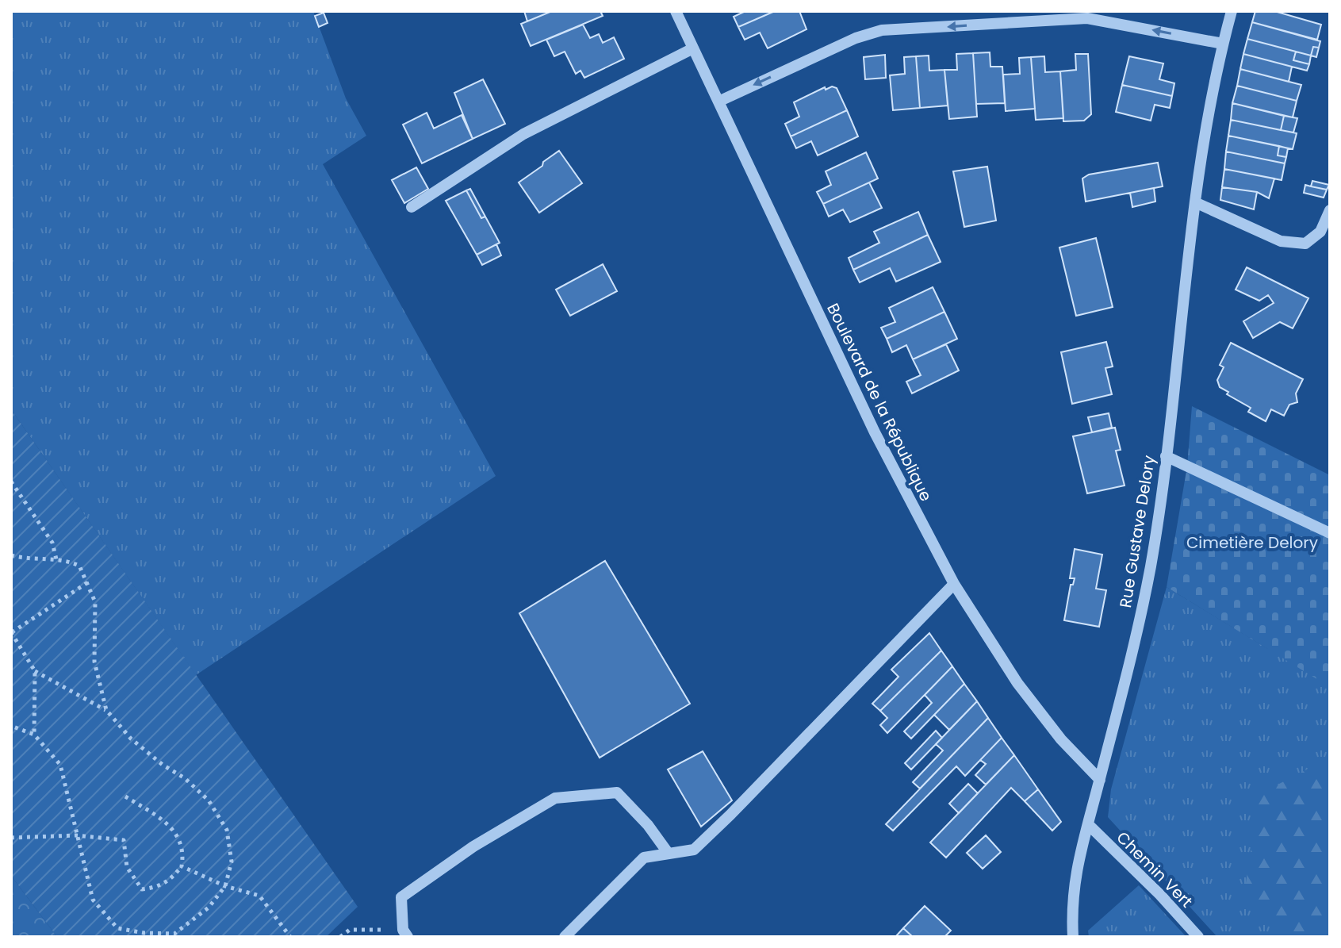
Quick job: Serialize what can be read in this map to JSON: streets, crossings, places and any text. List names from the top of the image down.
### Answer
{
  "streets": {
    "street": ["Boulevard de la République", "Rue Gustave Delory", "Chemin Vert"]
  },
  "crossings": [
    ["Boulevard de la République", "Rue Gustave Delory"],
    ["Rue Gustave Delory", "Chemin Vert"]
  ],
  "parks": ["Cimetière Delory"]
}
